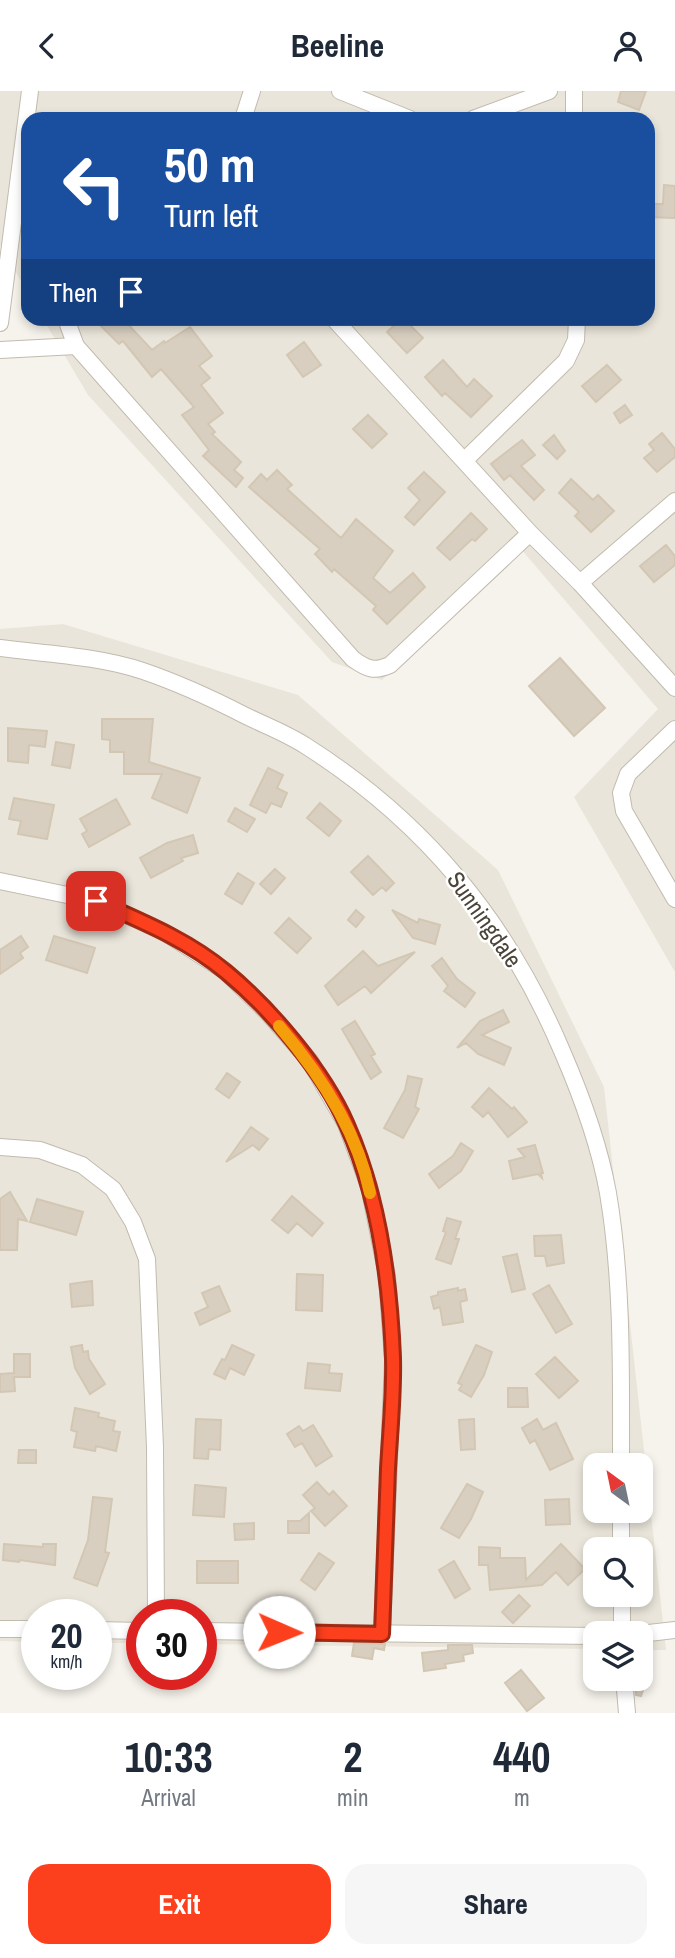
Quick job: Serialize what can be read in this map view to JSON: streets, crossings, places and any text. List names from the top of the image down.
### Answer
{
  "streets": {
    "street": ["Sunningdale"]
  },
  "north": "top left",
  "page": {
    "header": "Beeline",
    "turn": ["50 m", "Turn left"],
    "then": "Then",
    "speed": "20 km/h",
    "limit": "30",
    "eta": [
      "10:33",
      "Arrival",
      "2",
      "min",
      "440",
      "m"
    ],
    "buttons": ["Exit", "Share"]
  }
}
